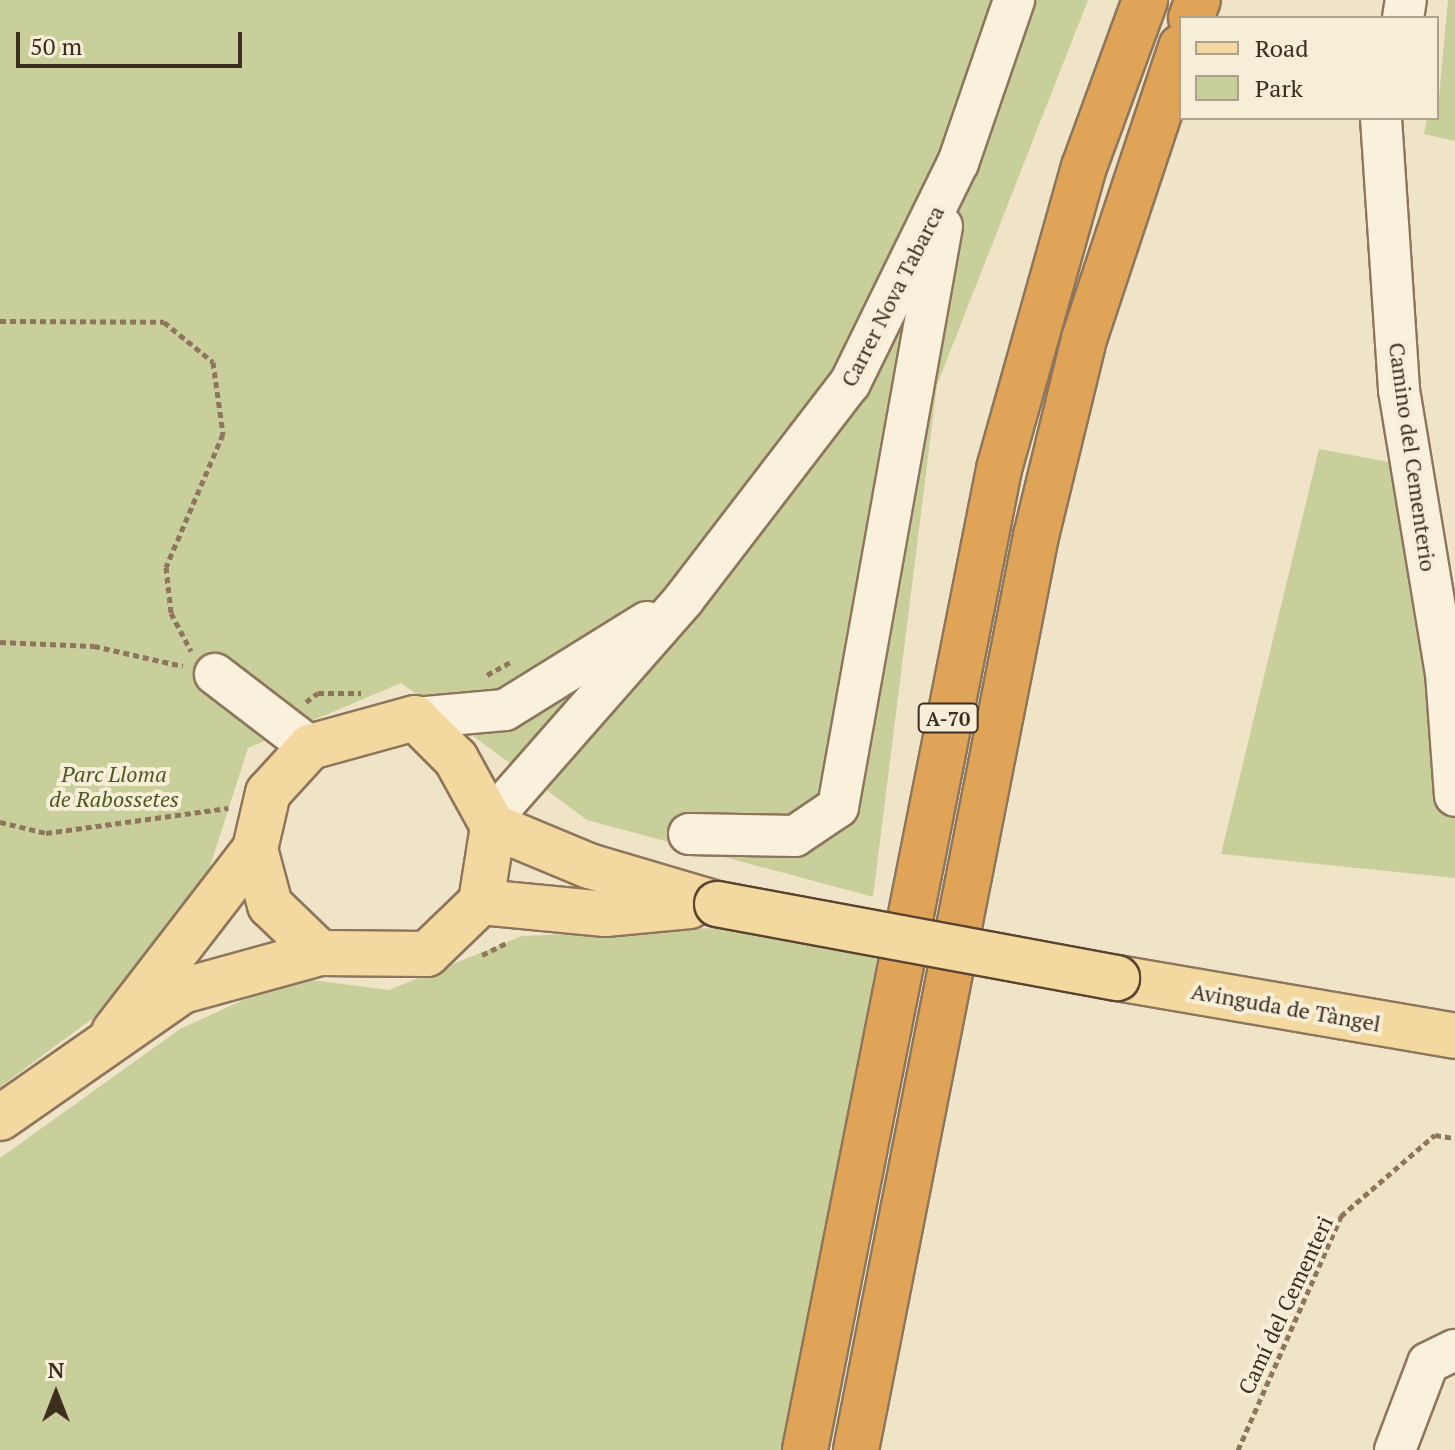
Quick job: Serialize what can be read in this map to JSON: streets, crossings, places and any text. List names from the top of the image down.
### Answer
{
  "streets": {
    "highway": ["A-70"],
    "main road": ["Avinguda de Tàngel"],
    "street": ["Carrer Nova Tabarca", "Camino del Cementerio"],
    "path": ["Camí del Cementeri"]
  },
  "parks": ["Parc Lloma de Rabossetes"],
  "legend": ["Road", "Park"],
  "scale_bar": "50 m",
  "north": "top"
}
